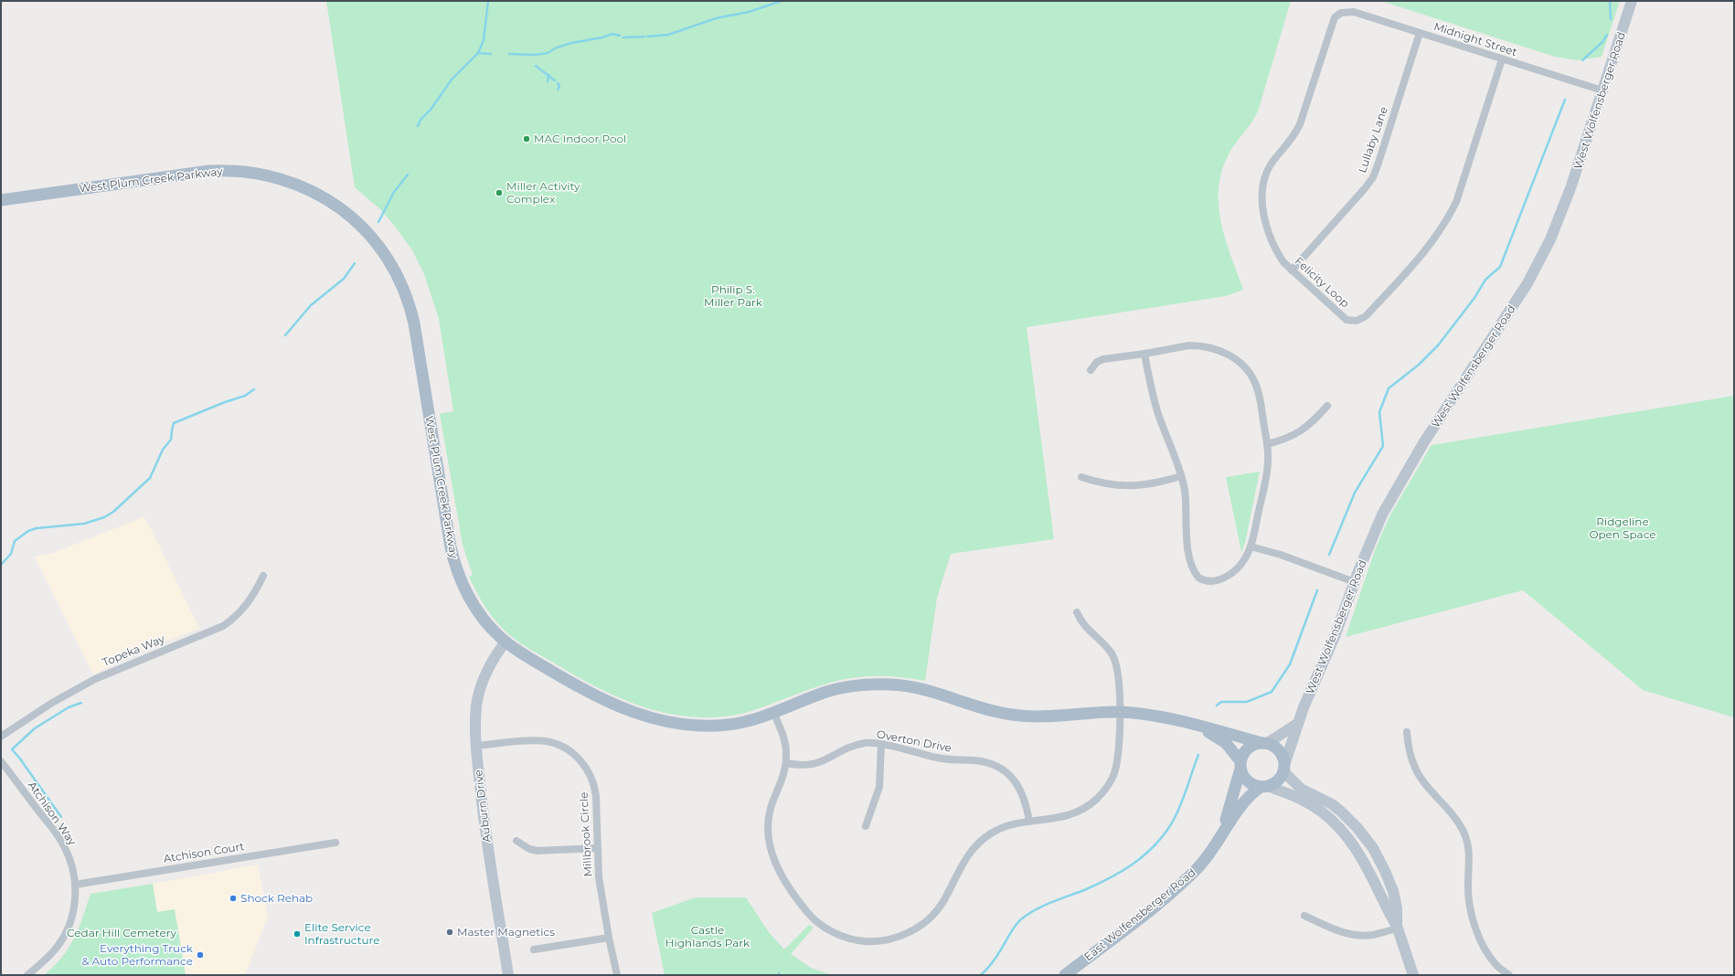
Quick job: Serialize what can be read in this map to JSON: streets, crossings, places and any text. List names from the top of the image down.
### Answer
{
  "streets": {
    "main road": [
      "West Wolfensberger Road",
      "West Plum Creek Parkway",
      "Auburn Drive",
      "East Wolfensberger Road"
    ],
    "street": [
      "Midnight Street",
      "Lullaby Lane",
      "Felicity Loop",
      "Topeka Way",
      "Overton Drive",
      "Atchison Way",
      "Millbrook Circle",
      "Atchison Court"
    ]
  },
  "crossings": [
    ["Midnight Street", "West Wolfensberger Road"],
    ["Midnight Street", "Lullaby Lane"],
    ["Midnight Street", "Felicity Loop"],
    ["West Wolfensberger Road", "West Plum Creek Parkway"],
    ["West Wolfensberger Road", "East Wolfensberger Road"],
    ["Lullaby Lane", "Felicity Loop"],
    ["West Plum Creek Parkway", "Auburn Drive"],
    ["West Plum Creek Parkway", "East Wolfensberger Road"],
    ["Auburn Drive", "Millbrook Circle"],
    ["Atchison Way", "Atchison Court"]
  ],
  "parks": [
    "Philip S. Miller Park",
    "Ridgeline Open Space",
    "Castle Highlands Park",
    "Cedar Hill Cemetery"
  ],
  "places": [
    "MAC Indoor Pool",
    "Miller Activity Complex",
    "Shock Rehab",
    "Master Magnetics",
    "Elite Service Infrastructure",
    "Everything Truck & Auto Performance"
  ]
}
